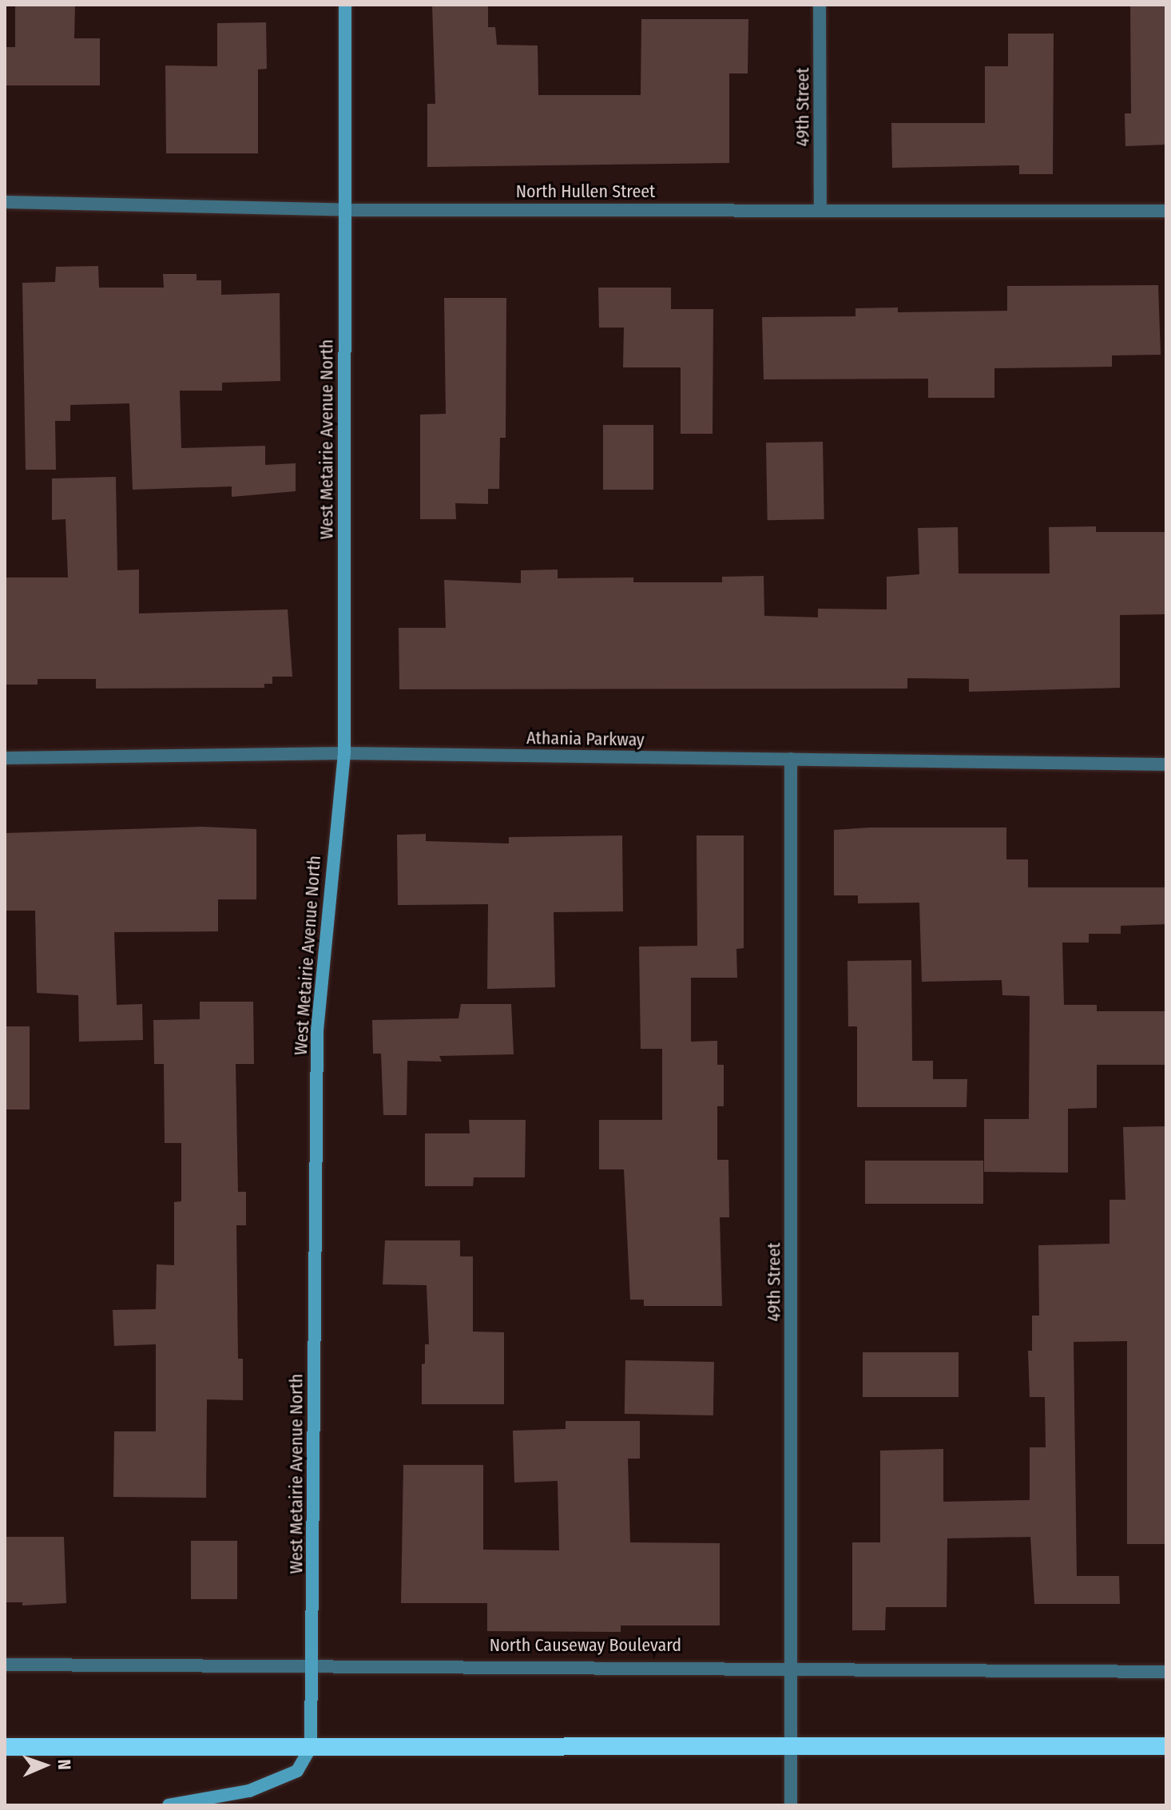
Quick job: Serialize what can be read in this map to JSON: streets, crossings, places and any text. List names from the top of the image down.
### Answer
{
  "streets": {
    "main road": ["West Metairie Avenue North"],
    "street": [
      "49th Street",
      "North Hullen Street",
      "Athania Parkway",
      "North Causeway Boulevard"
    ]
  },
  "crossings": [
    ["49th Street", "North Hullen Street"],
    ["49th Street", "Athania Parkway"],
    ["49th Street", "North Causeway Boulevard"],
    ["North Hullen Street", "West Metairie Avenue North"],
    ["West Metairie Avenue North", "Athania Parkway"],
    ["West Metairie Avenue North", "North Causeway Boulevard"]
  ],
  "north": "right"
}
